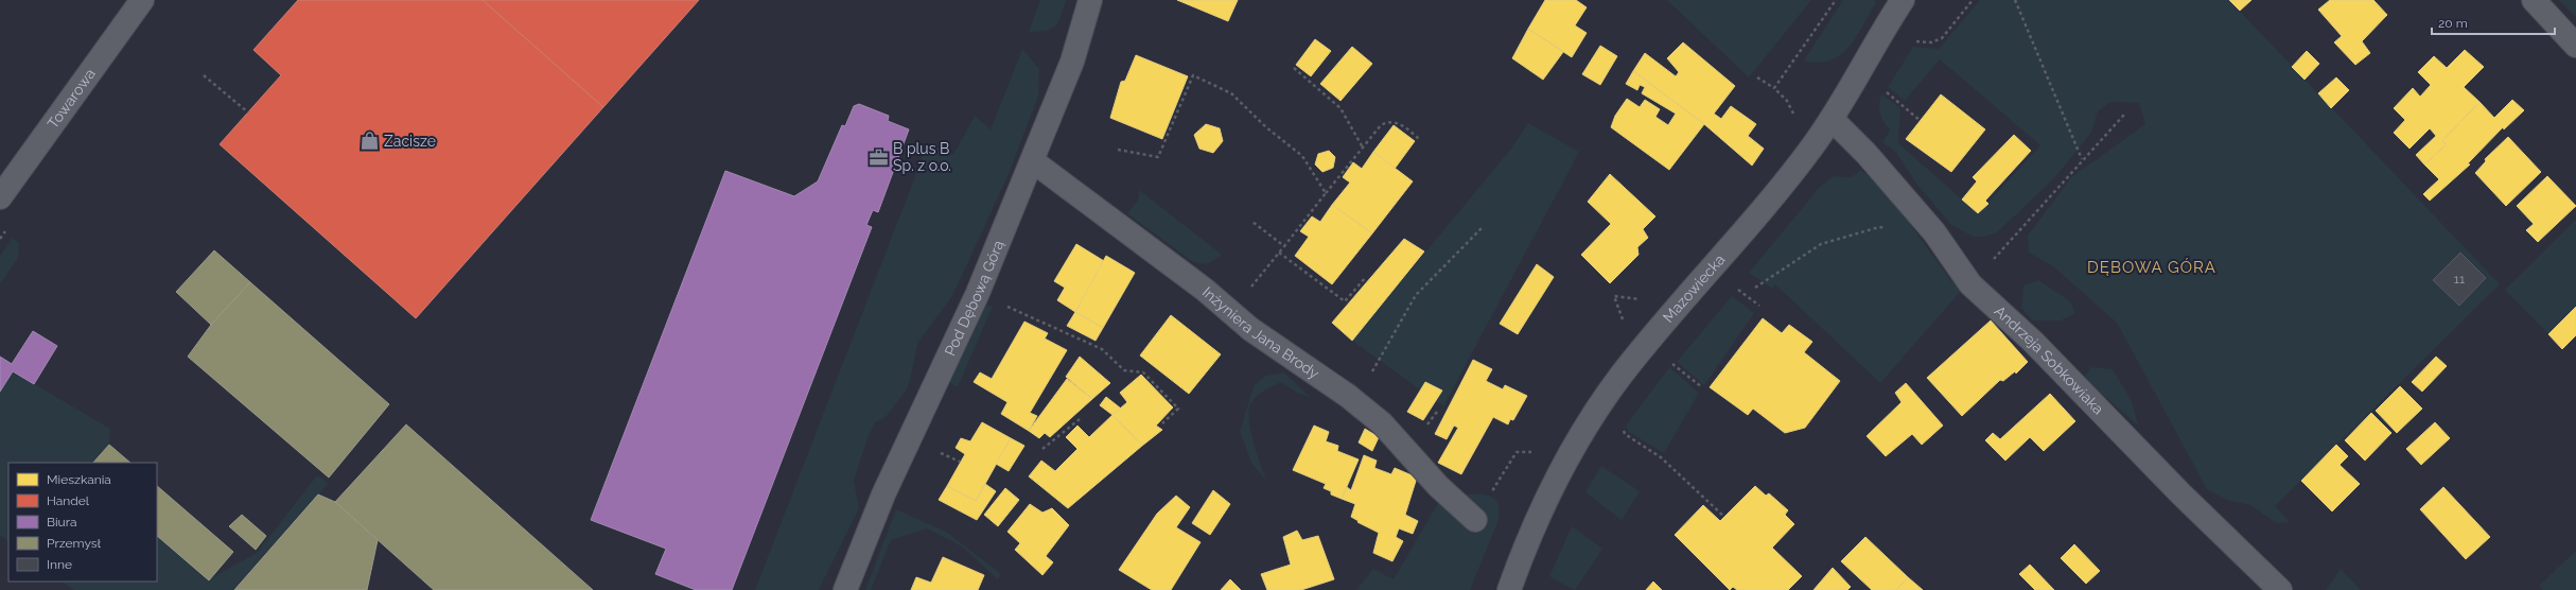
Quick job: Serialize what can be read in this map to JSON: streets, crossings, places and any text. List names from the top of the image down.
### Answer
{
  "streets": {
    "street": [
      "Towarowa",
      "Mazowiecka",
      "Pod Dębową Górą",
      "Inżyniera Jana Brody",
      "Andrzeja Sobkowiaka"
    ]
  },
  "crossings": [
    ["Mazowiecka", "Andrzeja Sobkowiaka"],
    ["Pod Dębową Górą", "Inżyniera Jana Brody"]
  ],
  "districts": ["DĘBOWA GÓRA"],
  "places": {
    "shop": ["Zacisze"],
    "office": ["B plus B Sp. z o.o."]
  },
  "house_numbers": ["11"],
  "legend": [
    "Mieszkania",
    "Handel",
    "Biura",
    "Przemysł",
    "Inne"
  ],
  "scale_bar": "20 m"
}
